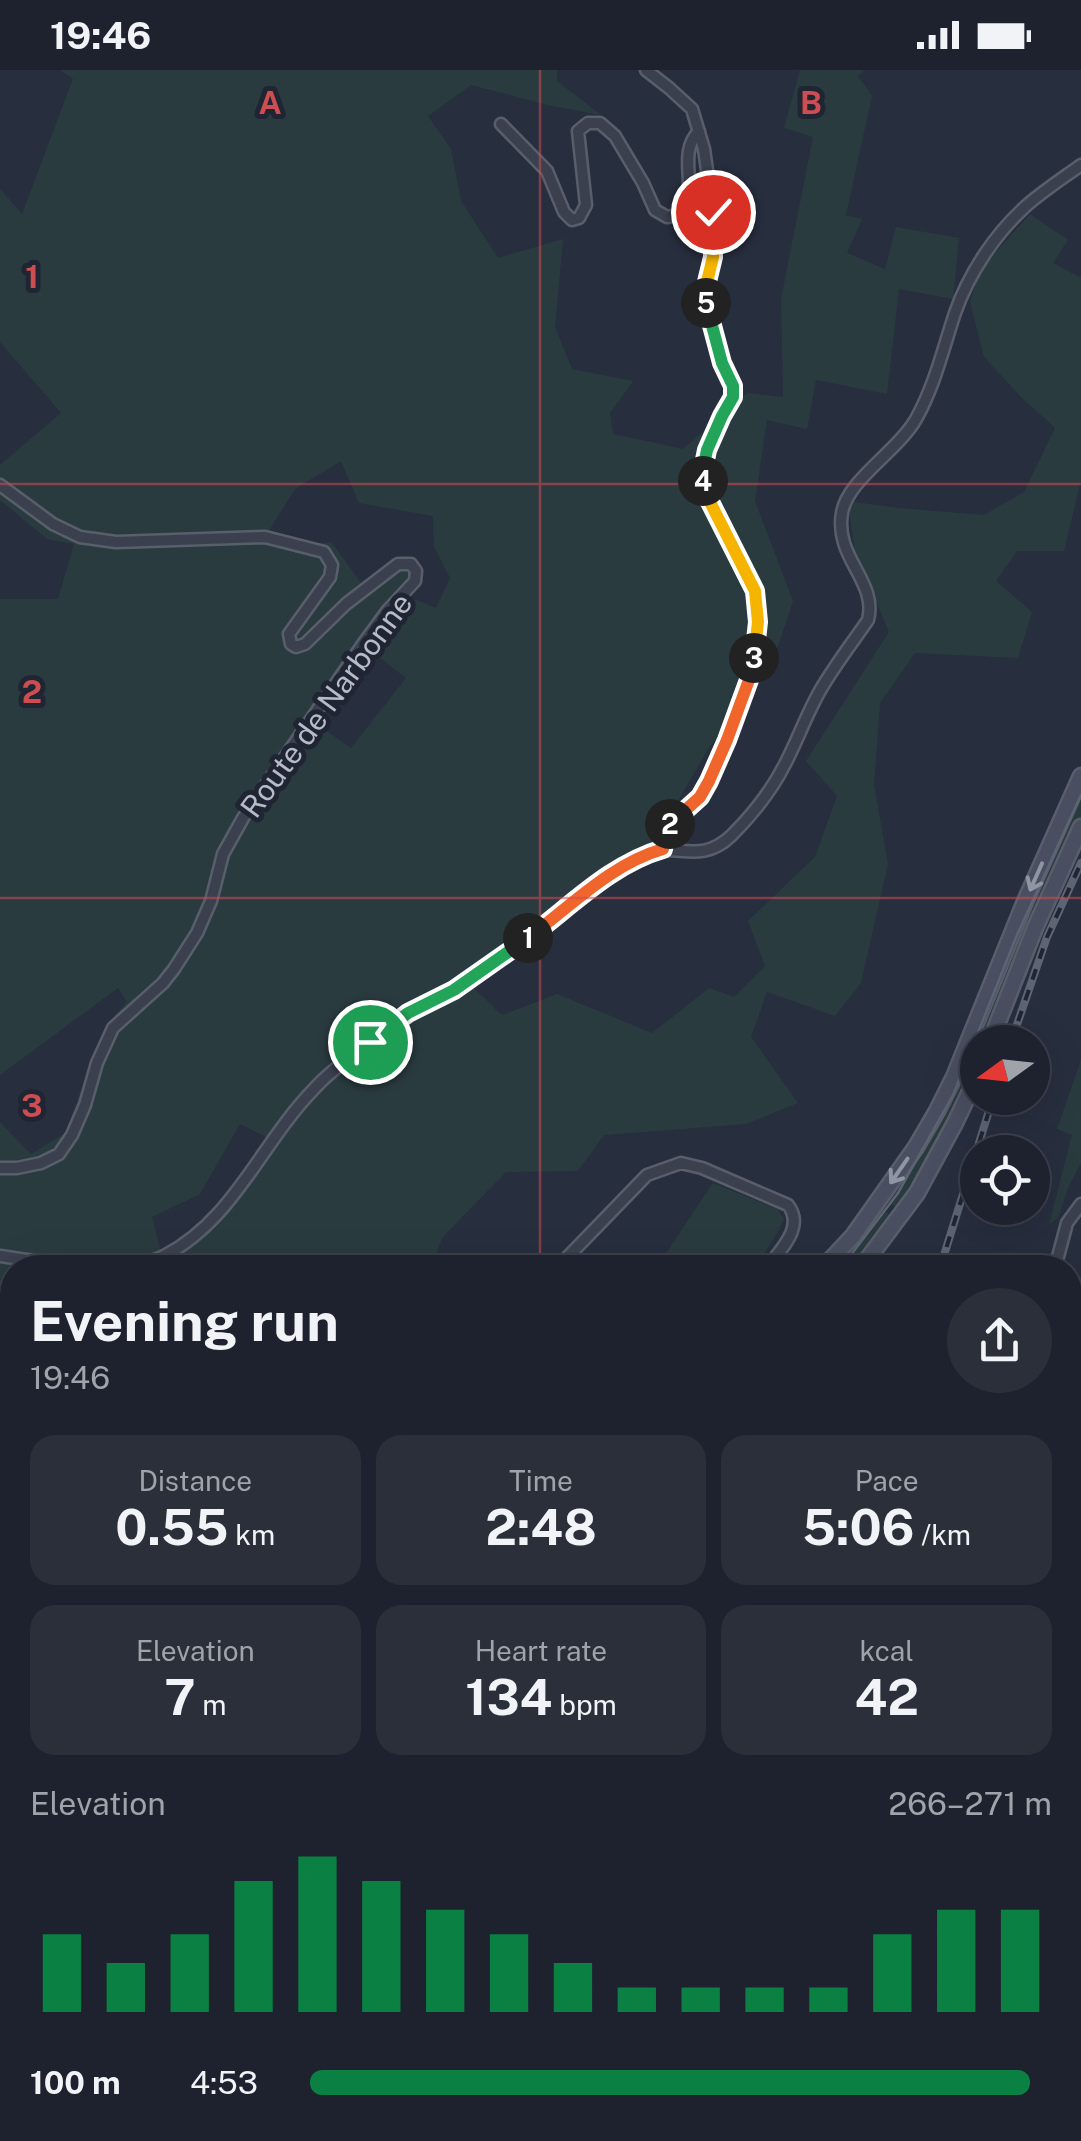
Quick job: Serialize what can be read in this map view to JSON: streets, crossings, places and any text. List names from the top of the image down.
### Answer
{
  "streets": {
    "street": ["Route de Narbonne"]
  },
  "north": "left",
  "page": {
    "status": "19:46",
    "pins": [
      "5",
      "4",
      "3",
      "2",
      "1"
    ],
    "heading": ["Evening run", "19:46"],
    "stats": [
      ["Distance", "0.55 km"],
      ["Time", "2:48"],
      ["Pace", "5:06 /km"],
      ["Elevation", "7 m"],
      ["Heart rate", "134 bpm"],
      ["kcal", "42"]
    ],
    "chart": ["Elevation", "266–271 m"],
    "list": [
      {
        "name": "100 m",
        "note": "4:53"
      }
    ]
  },
  "grid": {
    "columns": ["A", "B"],
    "rows": ["1", "2", "3"]
  }
}
